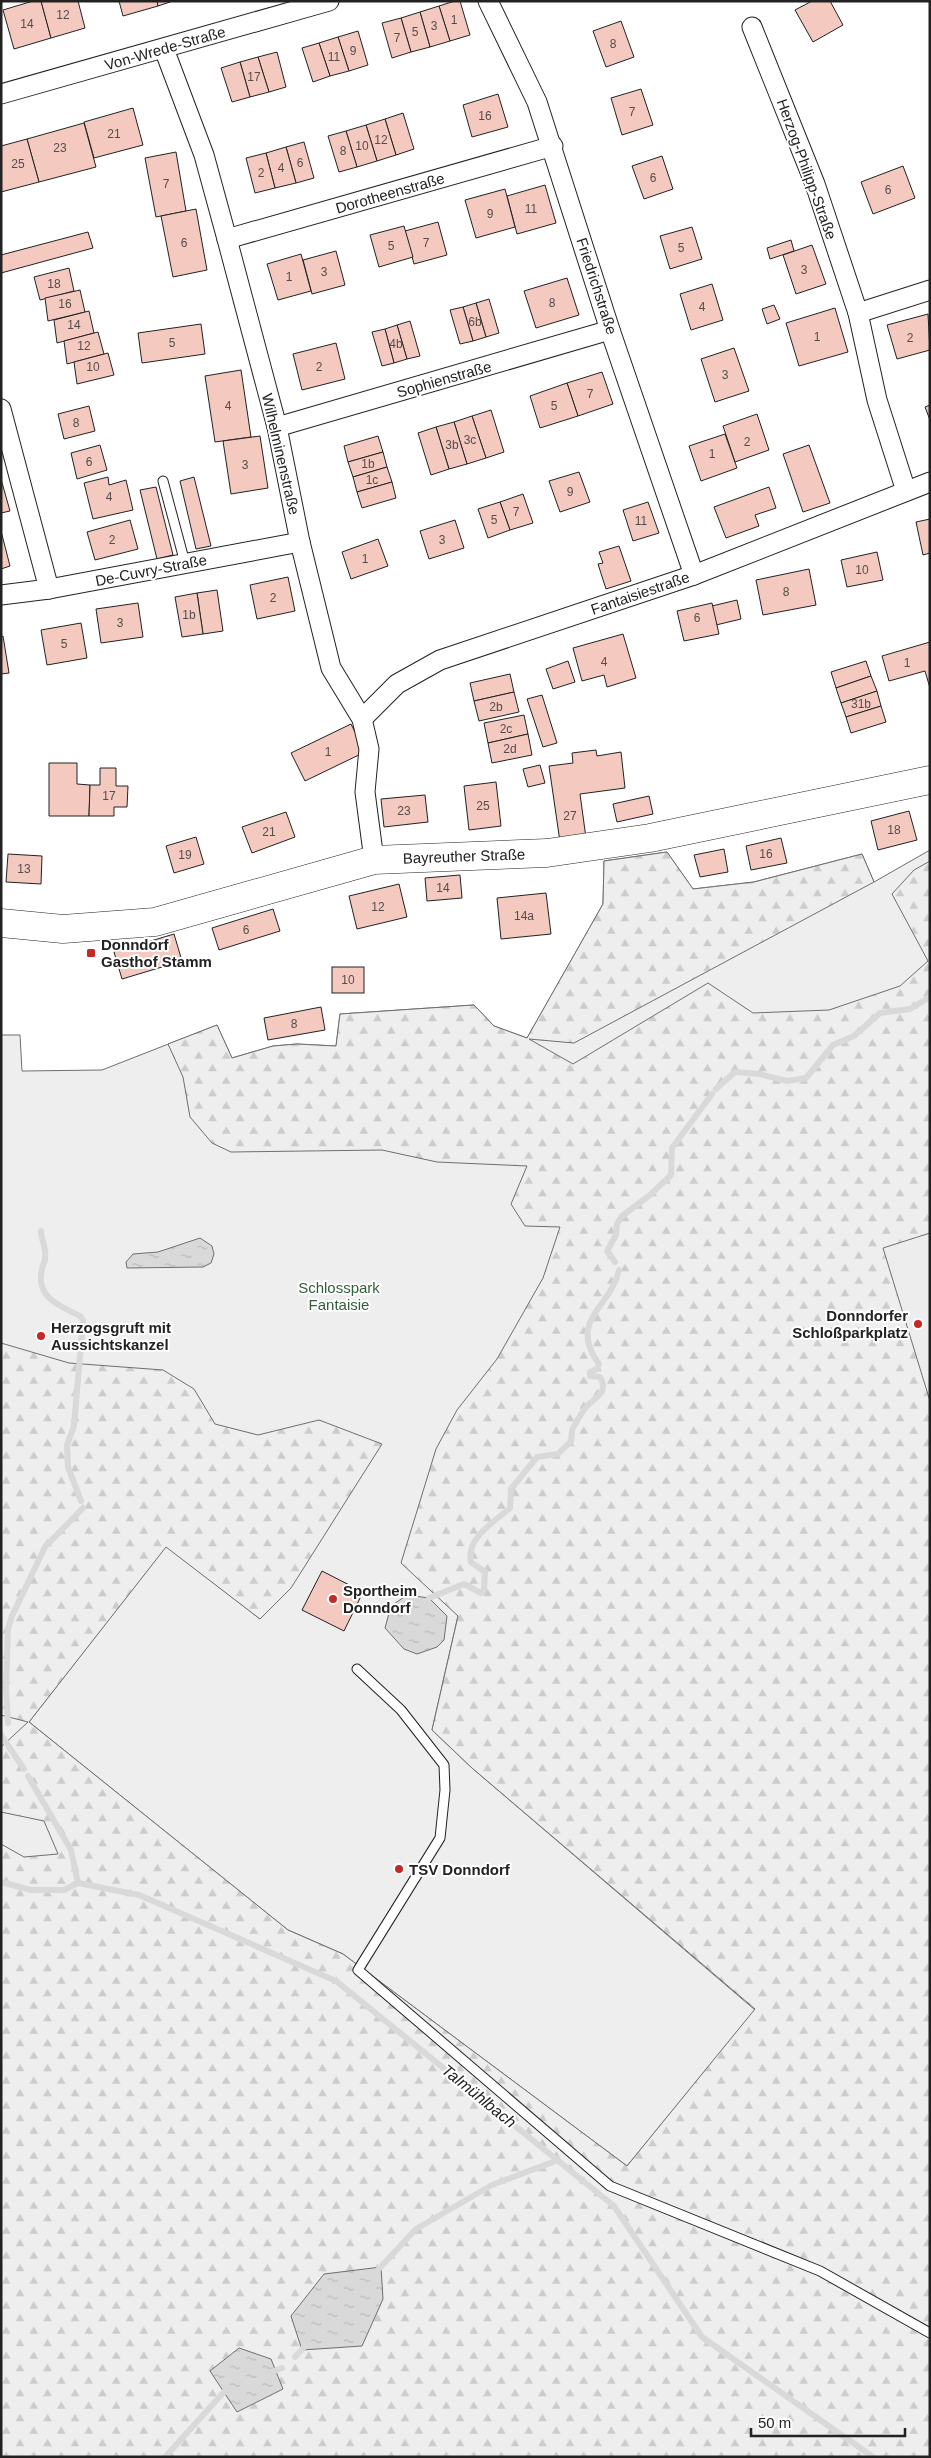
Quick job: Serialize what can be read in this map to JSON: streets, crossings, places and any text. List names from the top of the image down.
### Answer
{
  "streets": {
    "main road": ["Bayreuther Straße"],
    "street": [
      "Von-Wrede-Straße",
      "Herzog-Philipp-Straße",
      "Dorotheenstraße",
      "Friedrichstraße",
      "Sophienstraße",
      "Wilhelminenstraße",
      "De-Cuvry-Straße",
      "Fantaisiestraße"
    ]
  },
  "crossings": [
    ["Von-Wrede-Straße", "Wilhelminenstraße"],
    ["Herzog-Philipp-Straße", "Fantaisiestraße"],
    ["Dorotheenstraße", "Friedrichstraße"],
    ["Dorotheenstraße", "Wilhelminenstraße"],
    ["Friedrichstraße", "Sophienstraße"],
    ["Friedrichstraße", "Fantaisiestraße"],
    ["Sophienstraße", "Wilhelminenstraße"],
    ["Wilhelminenstraße", "De-Cuvry-Straße"],
    ["Wilhelminenstraße", "Fantaisiestraße"],
    ["Wilhelminenstraße", "Bayreuther Straße"]
  ],
  "water": ["Talmühlbach"],
  "parks": ["Schlosspark Fantaisie"],
  "places": {
    "transit": ["Donndorf Gasthof Stamm"],
    "other": [
      "Donndorfer Schloßparkplatz",
      "Herzogsgruft mit Aussichtskanzel",
      "Sportheim Donndorf",
      "TSV Donndorf"
    ]
  },
  "house_numbers": [
    "12",
    "1",
    "14",
    "3",
    "5",
    "7",
    "8",
    "9",
    "11",
    "17",
    "7",
    "16",
    "21",
    "12",
    "10",
    "23",
    "8",
    "6",
    "25",
    "4",
    "2",
    "6",
    "7",
    "6",
    "11",
    "9",
    "6",
    "7",
    "5",
    "5",
    "3",
    "3",
    "1",
    "18",
    "8",
    "16",
    "4",
    "6b",
    "14",
    "1",
    "2",
    "5",
    "4b",
    "12",
    "10",
    "2",
    "3",
    "7",
    "4",
    "5",
    "8",
    "3c",
    "2",
    "3b",
    "1",
    "6",
    "1b",
    "3",
    "1c",
    "9",
    "4",
    "7",
    "5",
    "11",
    "2",
    "3",
    "1",
    "10",
    "8",
    "2",
    "1b",
    "6",
    "3",
    "5",
    "4",
    "1",
    "31b",
    "2b",
    "2c",
    "2d",
    "1",
    "17",
    "25",
    "23",
    "27",
    "18",
    "21",
    "16",
    "19",
    "13",
    "14",
    "12",
    "14a",
    "6",
    "10",
    "8"
  ],
  "scale_bar": "50 m"
}
